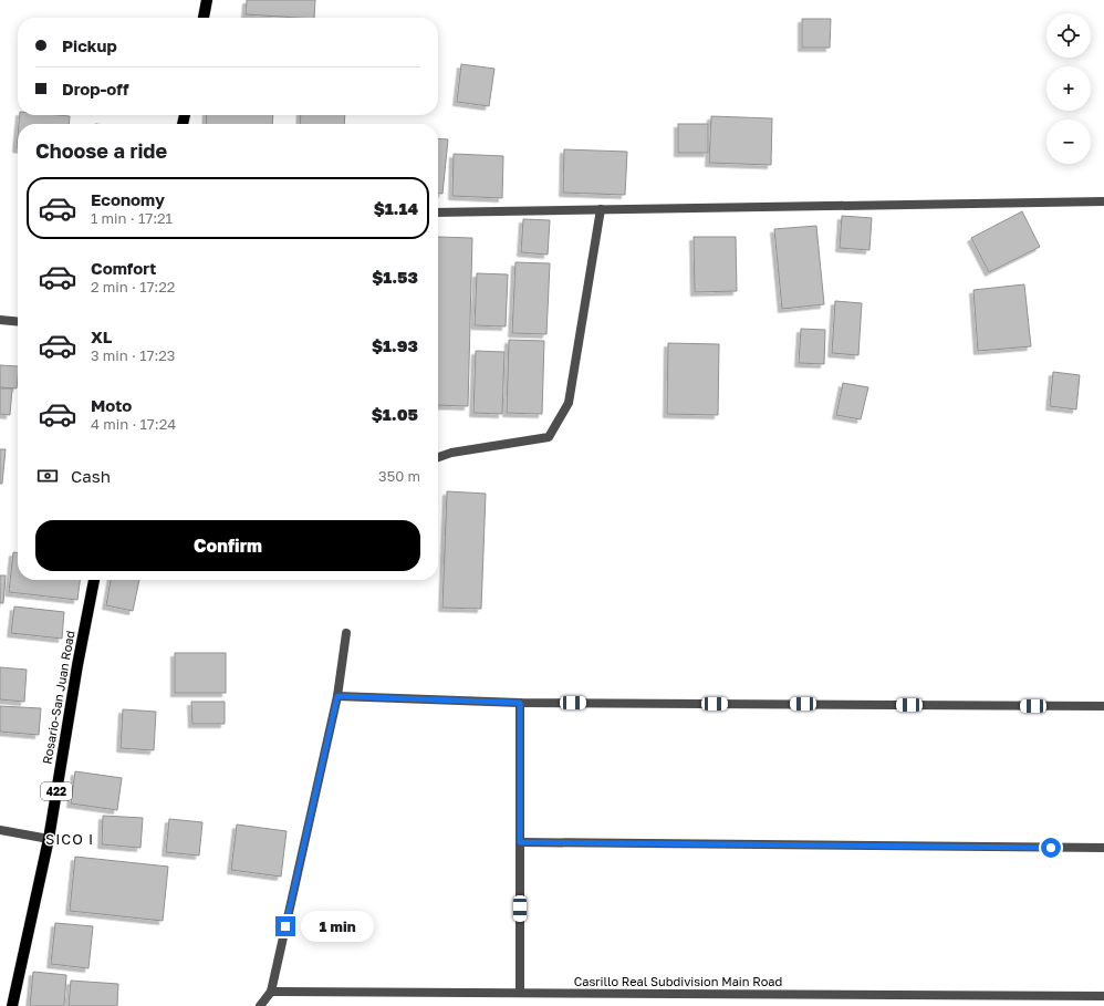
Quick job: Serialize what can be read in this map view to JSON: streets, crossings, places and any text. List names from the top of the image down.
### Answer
{
  "streets": {
    "main road": ["Rosario-San Juan Road", "422"],
    "street": ["Casrillo Real Subdivision Main Road"]
  },
  "districts": ["SICO I"],
  "page": {
    "map_buttons": ["+", "−"],
    "banner": ["Pickup", "Drop-off"],
    "heading": "Choose a ride",
    "list": [
      {
        "name": "Economy",
        "note": "1 min · 17:21",
        "value": "$1.14"
      },
      {
        "name": "Comfort",
        "note": "2 min · 17:22",
        "value": "$1.53"
      },
      {
        "name": "XL",
        "note": "3 min · 17:23",
        "value": "$1.93"
      },
      {
        "name": "Moto",
        "note": "4 min · 17:24",
        "value": "$1.05"
      }
    ],
    "pay": ["Cash", "350 m"],
    "buttons": "Confirm",
    "bubble": "1 min"
  }
}
